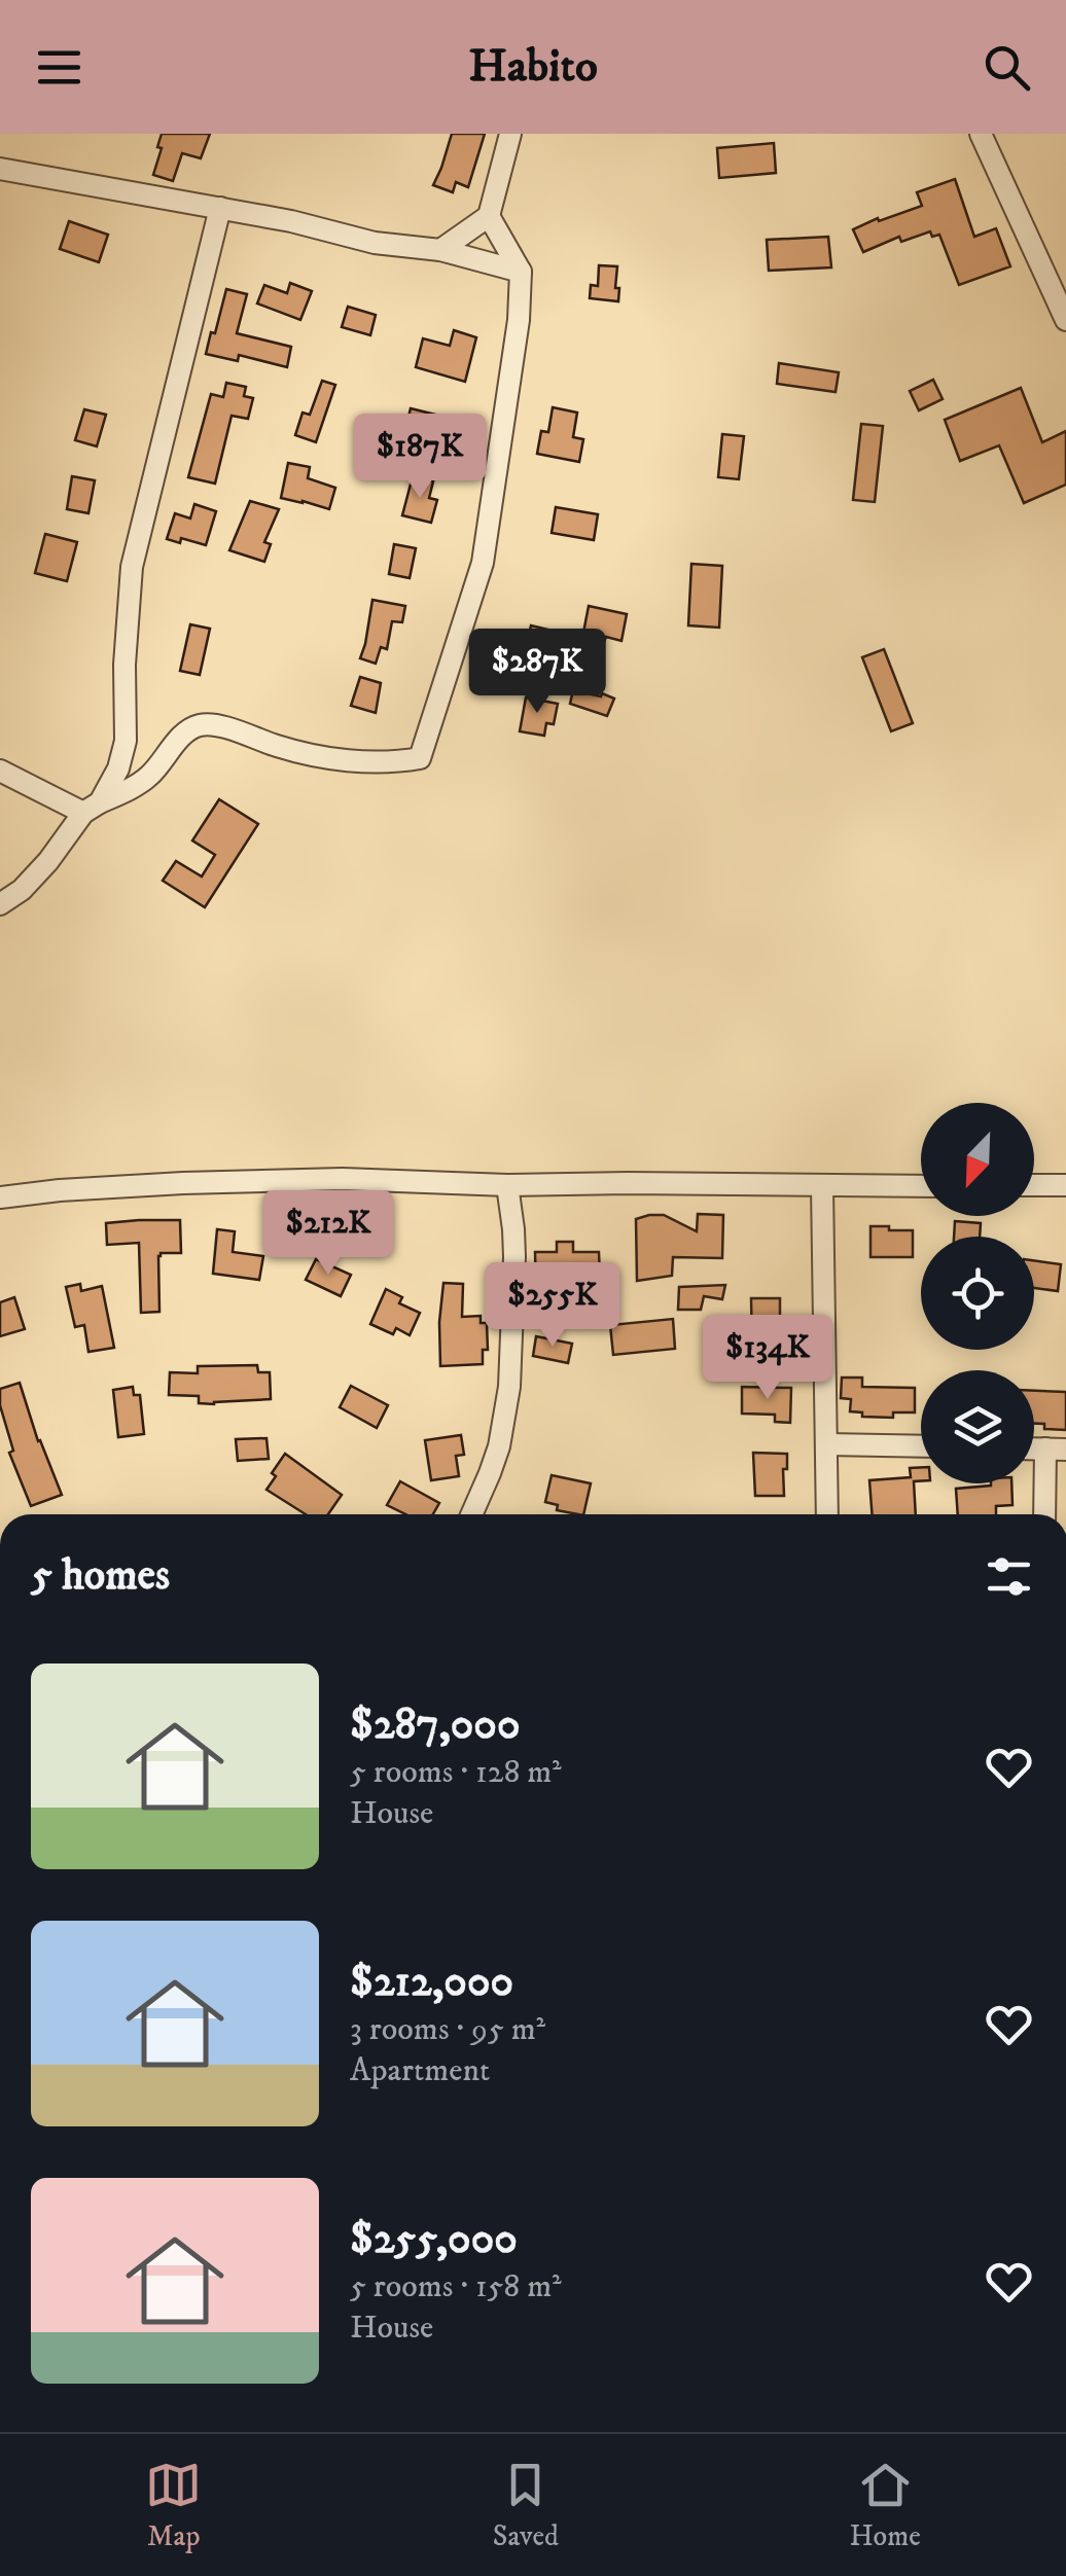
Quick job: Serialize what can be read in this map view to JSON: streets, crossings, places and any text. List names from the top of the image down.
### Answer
{
  "north": "bottom left",
  "page": {
    "header": "Habito",
    "price": [
      "$187K",
      "$287K",
      "$212K",
      "$255K",
      "$134K"
    ],
    "heading": "5 homes",
    "list": [
      {
        "name": "$287,000",
        "note": "5 rooms · 128 m² · House"
      },
      {
        "name": "$212,000",
        "note": "3 rooms · 95 m² · Apartment"
      },
      {
        "name": "$255,000",
        "note": "5 rooms · 158 m² · House"
      }
    ],
    "tabs": ["Map", "Saved", "Home"]
  }
}
